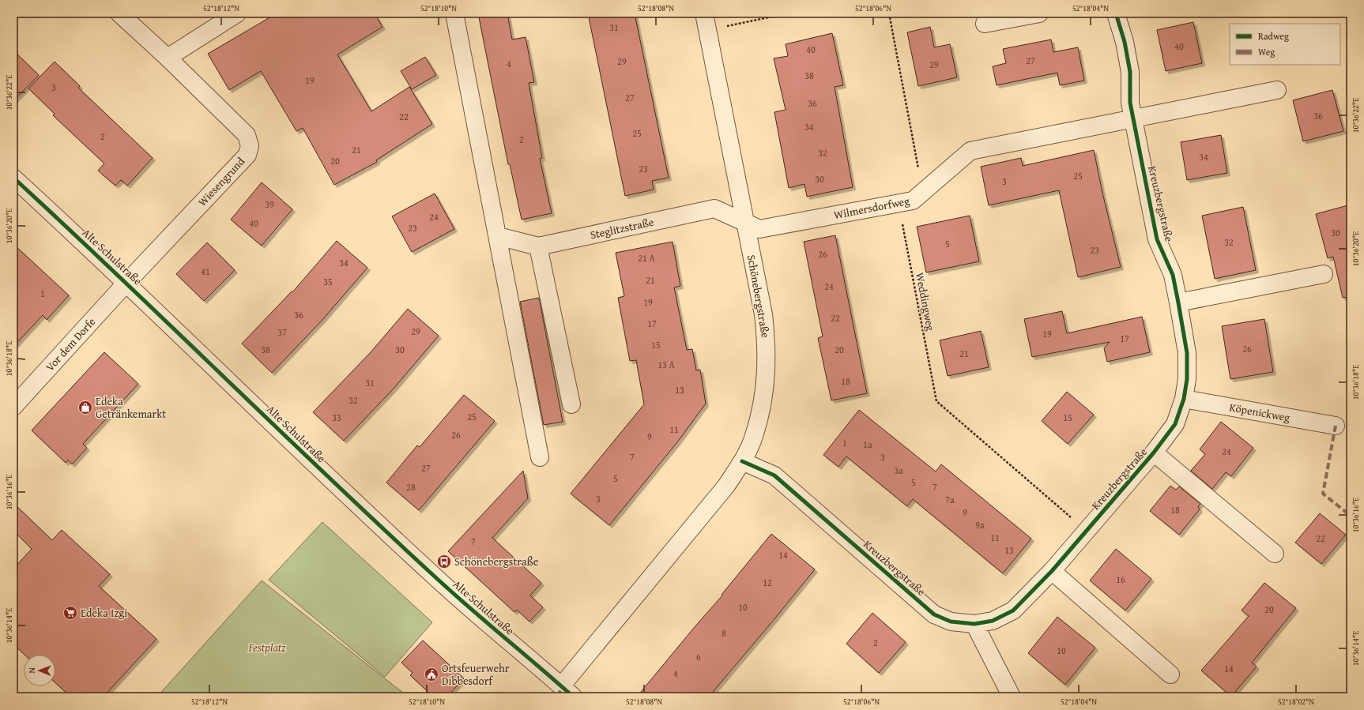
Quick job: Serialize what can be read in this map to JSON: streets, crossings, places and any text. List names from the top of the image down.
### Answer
{
  "streets": {
    "street": [
      "Wiesengrund",
      "Kreuzbergstraße",
      "Wilmersdorfweg",
      "Steglitzstraße",
      "Alte Schulstraße",
      "Schönebergstraße",
      "Vor dem Dorfe",
      "Köpenickweg"
    ],
    "path": ["Weddingweg"]
  },
  "crossings": [
    ["Wiesengrund", "Alte Schulstraße"],
    ["Wiesengrund", "Vor dem Dorfe"],
    ["Kreuzbergstraße", "Wilmersdorfweg"],
    ["Kreuzbergstraße", "Schönebergstraße"],
    ["Kreuzbergstraße", "Weddingweg"],
    ["Kreuzbergstraße", "Köpenickweg"],
    ["Wilmersdorfweg", "Steglitzstraße"],
    ["Wilmersdorfweg", "Schönebergstraße"],
    ["Wilmersdorfweg", "Weddingweg"],
    ["Steglitzstraße", "Schönebergstraße"],
    ["Alte Schulstraße", "Schönebergstraße"],
    ["Alte Schulstraße", "Vor dem Dorfe"]
  ],
  "parks": ["Festplatz"],
  "places": {
    "shop": ["Edeka Getränkemarkt"],
    "bus stop": ["Schönebergstraße"],
    "supermarket": ["Edeka Izgi"],
    "public building": ["Ortsfeuerwehr Dibbesdorf"]
  },
  "house_numbers": [
    "31",
    "40",
    "40",
    "27",
    "29",
    "4",
    "29",
    "38",
    "19",
    "3",
    "27",
    "36",
    "36",
    "22",
    "34",
    "25",
    "2",
    "2",
    "21",
    "32",
    "34",
    "20",
    "23",
    "25",
    "30",
    "3",
    "39",
    "24",
    "40",
    "23",
    "30",
    "32",
    "5",
    "23",
    "26",
    "21 A",
    "34",
    "41",
    "21",
    "35",
    "24",
    "1",
    "19",
    "36",
    "22",
    "17",
    "29",
    "37",
    "19",
    "17",
    "15",
    "26",
    "38",
    "30",
    "20",
    "21",
    "13 A",
    "18",
    "31",
    "13",
    "32",
    "25",
    "33",
    "15",
    "11",
    "26",
    "9",
    "1",
    "1a",
    "24",
    "7",
    "3",
    "27",
    "3a",
    "5",
    "5",
    "28",
    "7",
    "3",
    "7a",
    "18",
    "9",
    "9a",
    "11",
    "22",
    "7",
    "13",
    "14",
    "16",
    "12",
    "10",
    "20",
    "8",
    "2",
    "10",
    "6",
    "14",
    "4"
  ],
  "legend": ["Radweg", "Weg"],
  "north": "left",
  "coordinates": [
    "52°18'12\"N",
    "52°18'10\"N",
    "52°18'08\"N",
    "52°18'06\"N",
    "52°18'04\"N",
    "10°36'22\"E",
    "10°36'20\"E",
    "10°36'18\"E",
    "10°36'16\"E",
    "10°36'14\"E",
    "52°18'02\"N"
  ]
}
